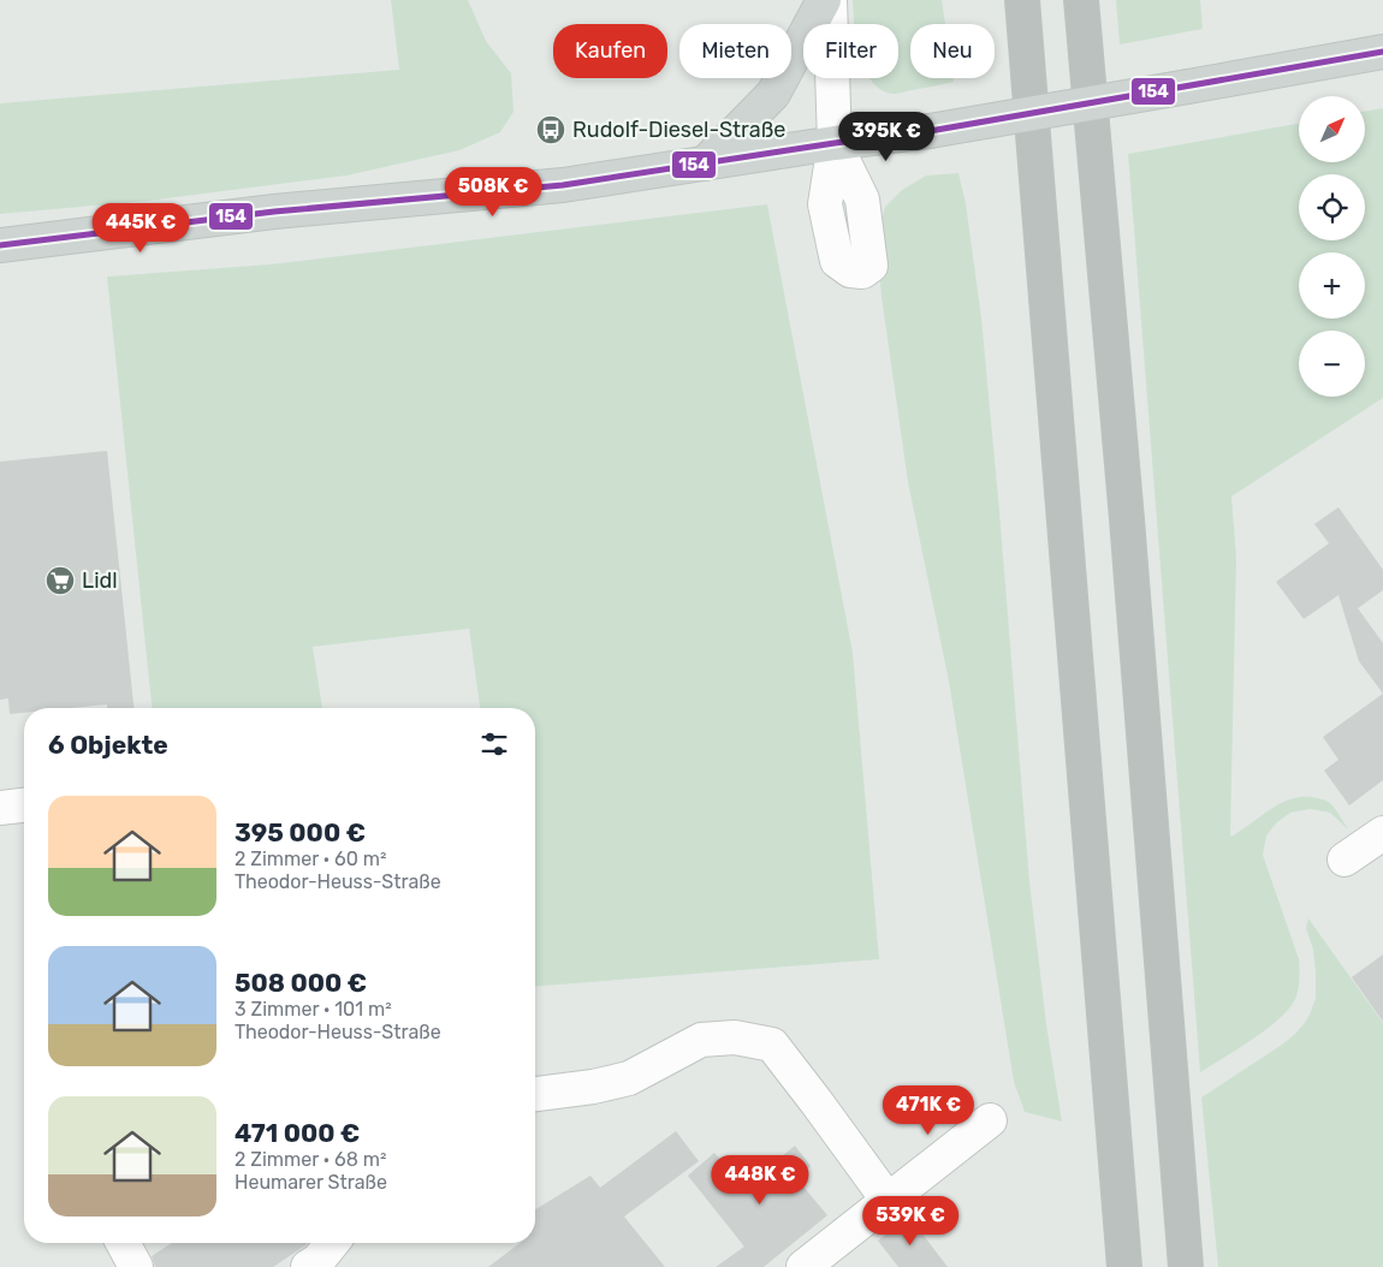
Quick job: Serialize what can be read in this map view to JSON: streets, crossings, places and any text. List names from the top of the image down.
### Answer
{
  "places": {
    "bus stop": ["Rudolf-Diesel-Straße"],
    "supermarket": ["Lidl"]
  },
  "lines": ["transit line 154"],
  "north": "top right",
  "page": {
    "chip": [
      "Kaufen",
      "Mieten",
      "Filter",
      "Neu"
    ],
    "map_buttons": ["+", "−"],
    "price": [
      "395K €",
      "508K €",
      "445K €",
      "471K €",
      "448K €",
      "539K €"
    ],
    "heading": "6 Objekte",
    "list": [
      {
        "name": "395 000 €",
        "note": "2 Zimmer · 60 m² · Theodor-Heuss-Straße"
      },
      {
        "name": "508 000 €",
        "note": "3 Zimmer · 101 m² · Theodor-Heuss-Straße"
      },
      {
        "name": "471 000 €",
        "note": "2 Zimmer · 68 m² · Heumarer Straße"
      }
    ]
  }
}
